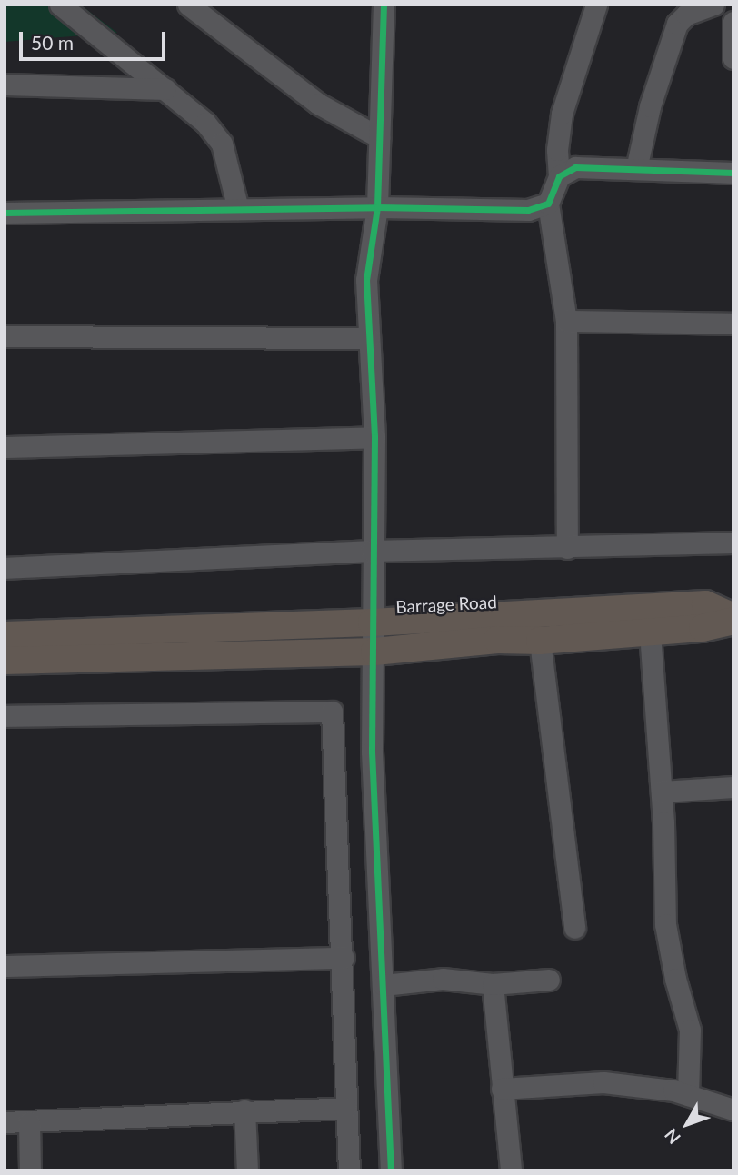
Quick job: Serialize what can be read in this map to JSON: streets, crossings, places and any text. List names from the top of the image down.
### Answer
{
  "streets": {
    "main road": ["Barrage Road"]
  },
  "scale_bar": "50 m",
  "north": "bottom left"
}
